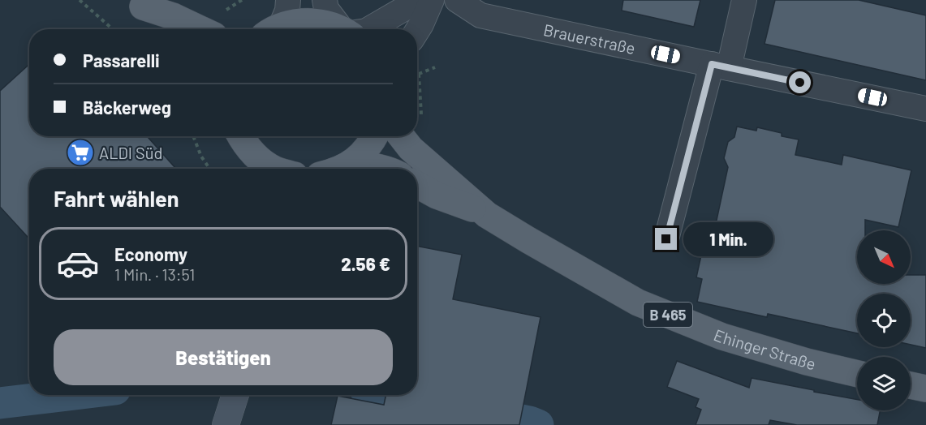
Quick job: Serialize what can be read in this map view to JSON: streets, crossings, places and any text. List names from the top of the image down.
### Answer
{
  "streets": {
    "main road": ["B 465", "Ehinger Straße"],
    "street": ["Brauerstraße"]
  },
  "places": {
    "supermarket": ["ALDI Süd"]
  },
  "north": "bottom right",
  "page": {
    "banner": ["Passarelli", "Bäckerweg"],
    "heading": "Fahrt wählen",
    "bubble": "1 Min.",
    "list": [
      {
        "name": "Economy",
        "note": "1 Min. · 13:51",
        "value": "2.56 €"
      }
    ],
    "buttons": "Bestätigen"
  }
}
